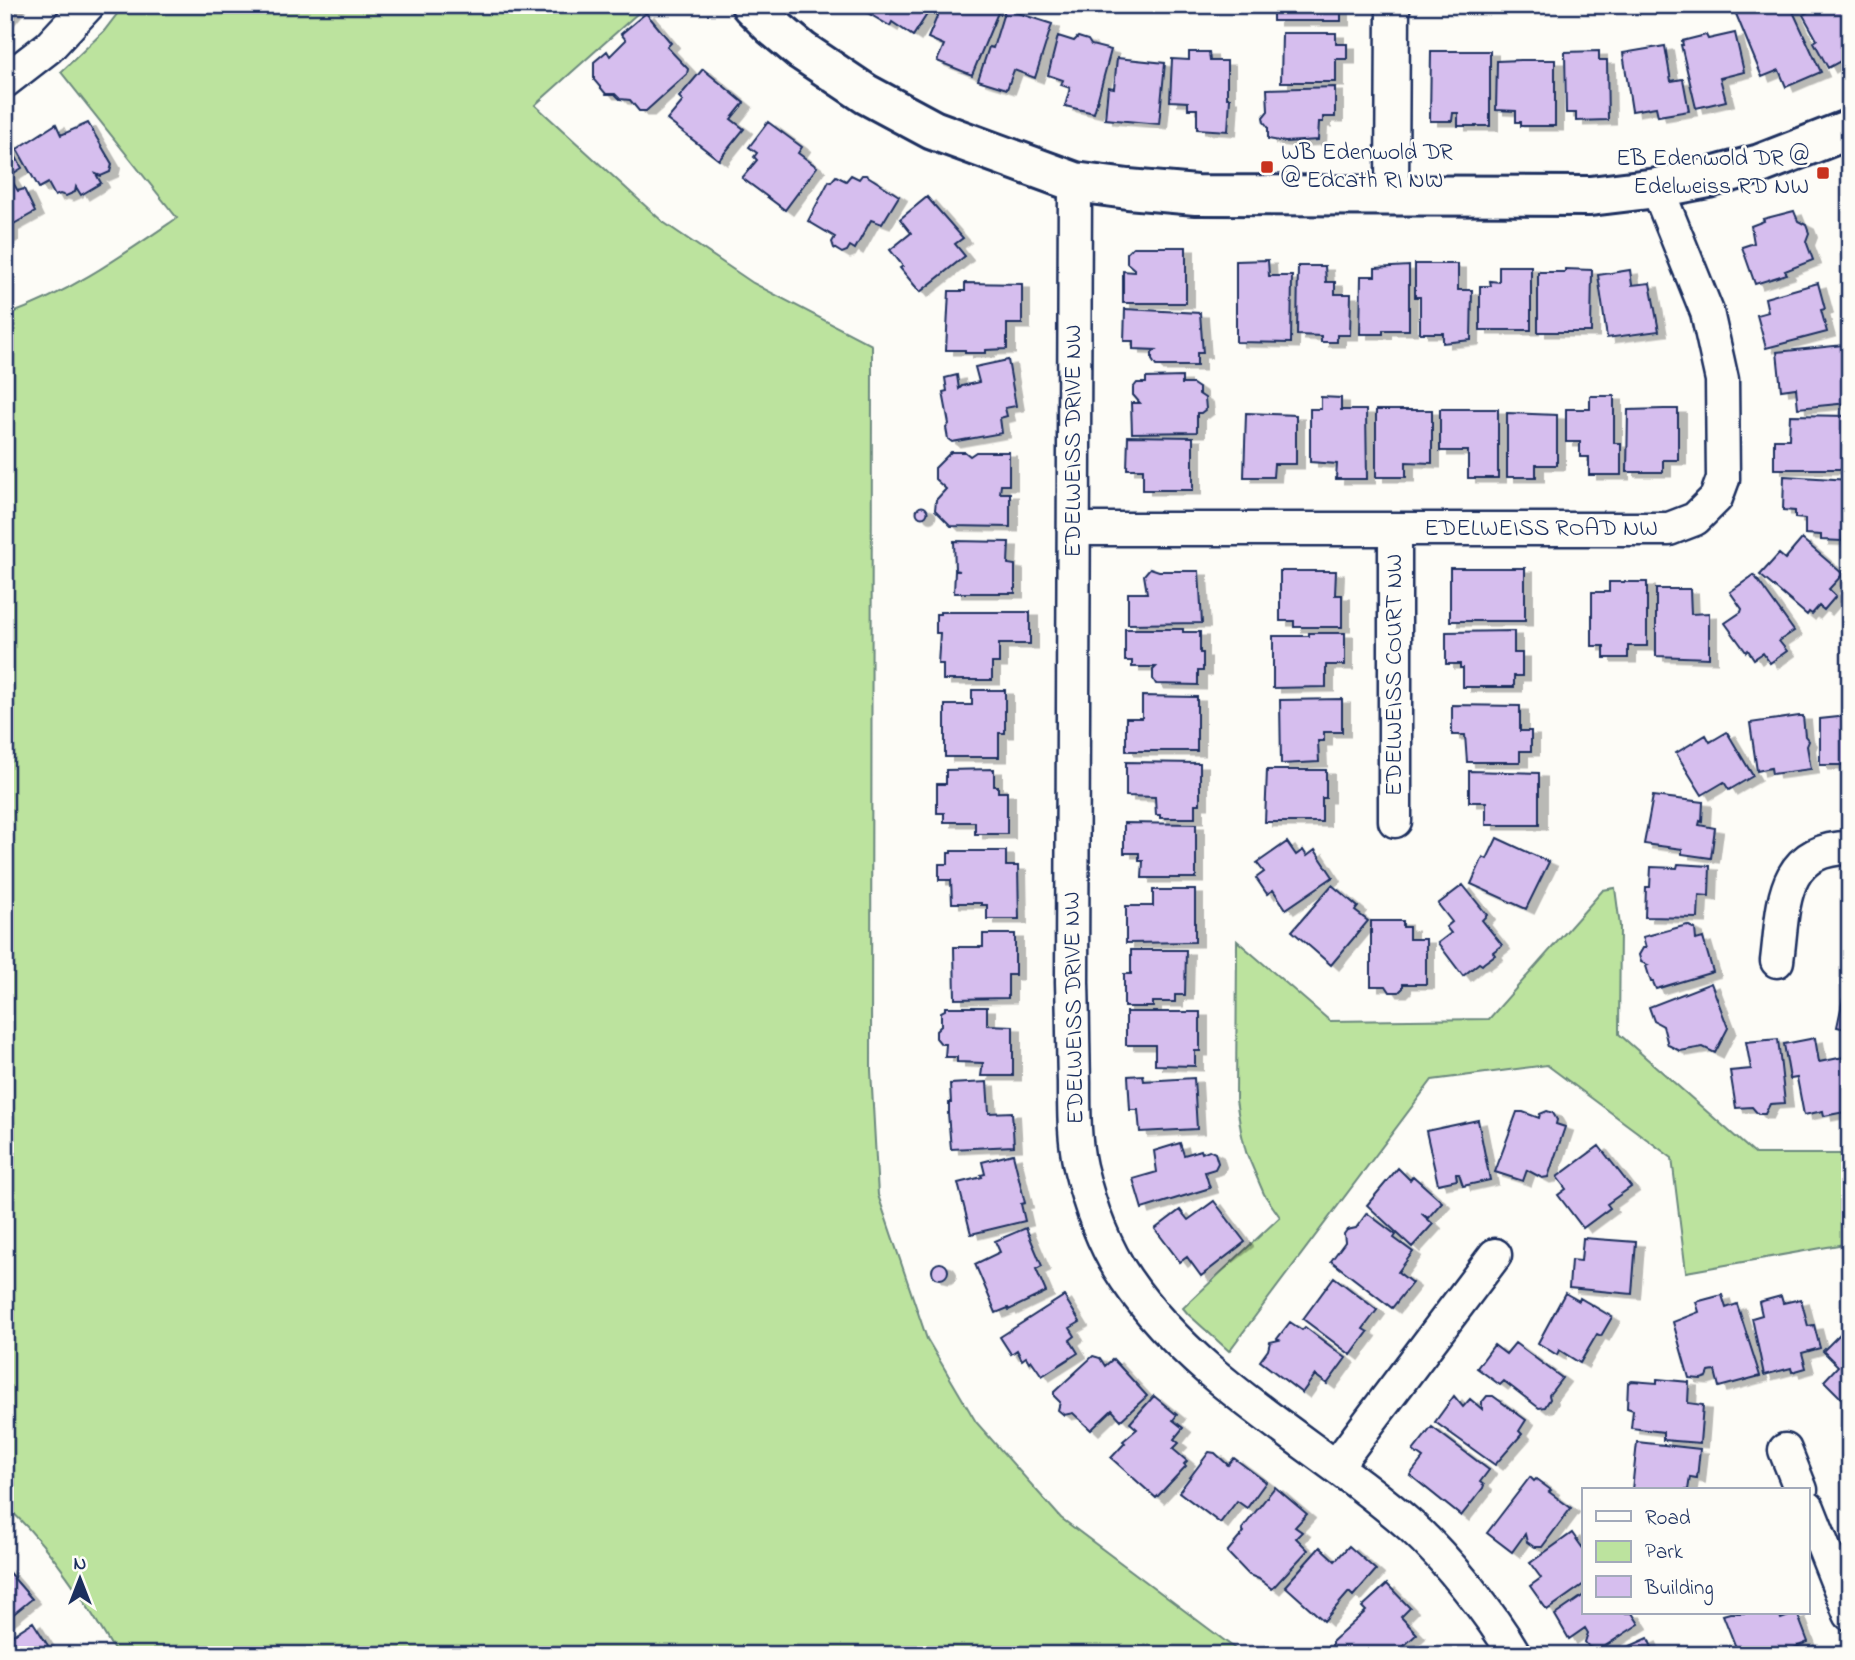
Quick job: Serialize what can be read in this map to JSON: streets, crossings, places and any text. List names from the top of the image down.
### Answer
{
  "streets": {
    "street": ["EDELWEISS DRIVE NW", "EDELWEISS ROAD NW", "EDELWEISS COURT NW"]
  },
  "crossings": [
    ["EDELWEISS DRIVE NW", "EDELWEISS ROAD NW"],
    ["EDELWEISS ROAD NW", "EDELWEISS COURT NW"]
  ],
  "places": {
    "transit": ["WB Edenwold DR @ Edcath RI NW", "EB Edenwold DR @ Edelweiss RD NW"]
  },
  "legend": ["Road", "Park", "Building"],
  "north": "top"
}
